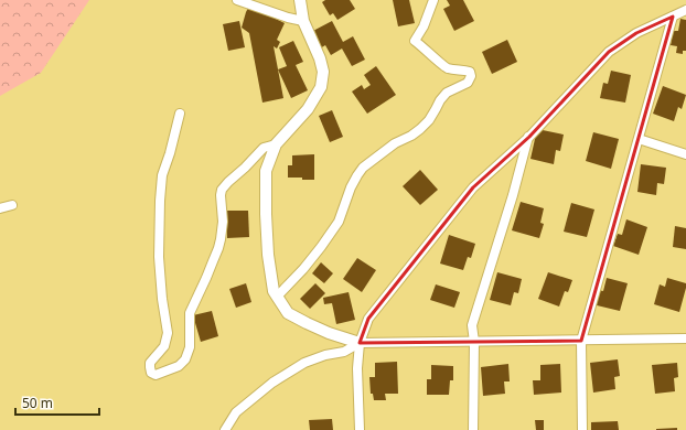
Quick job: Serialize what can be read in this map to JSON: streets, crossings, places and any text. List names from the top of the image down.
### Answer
{
  "scale_bar": "50 m"
}
